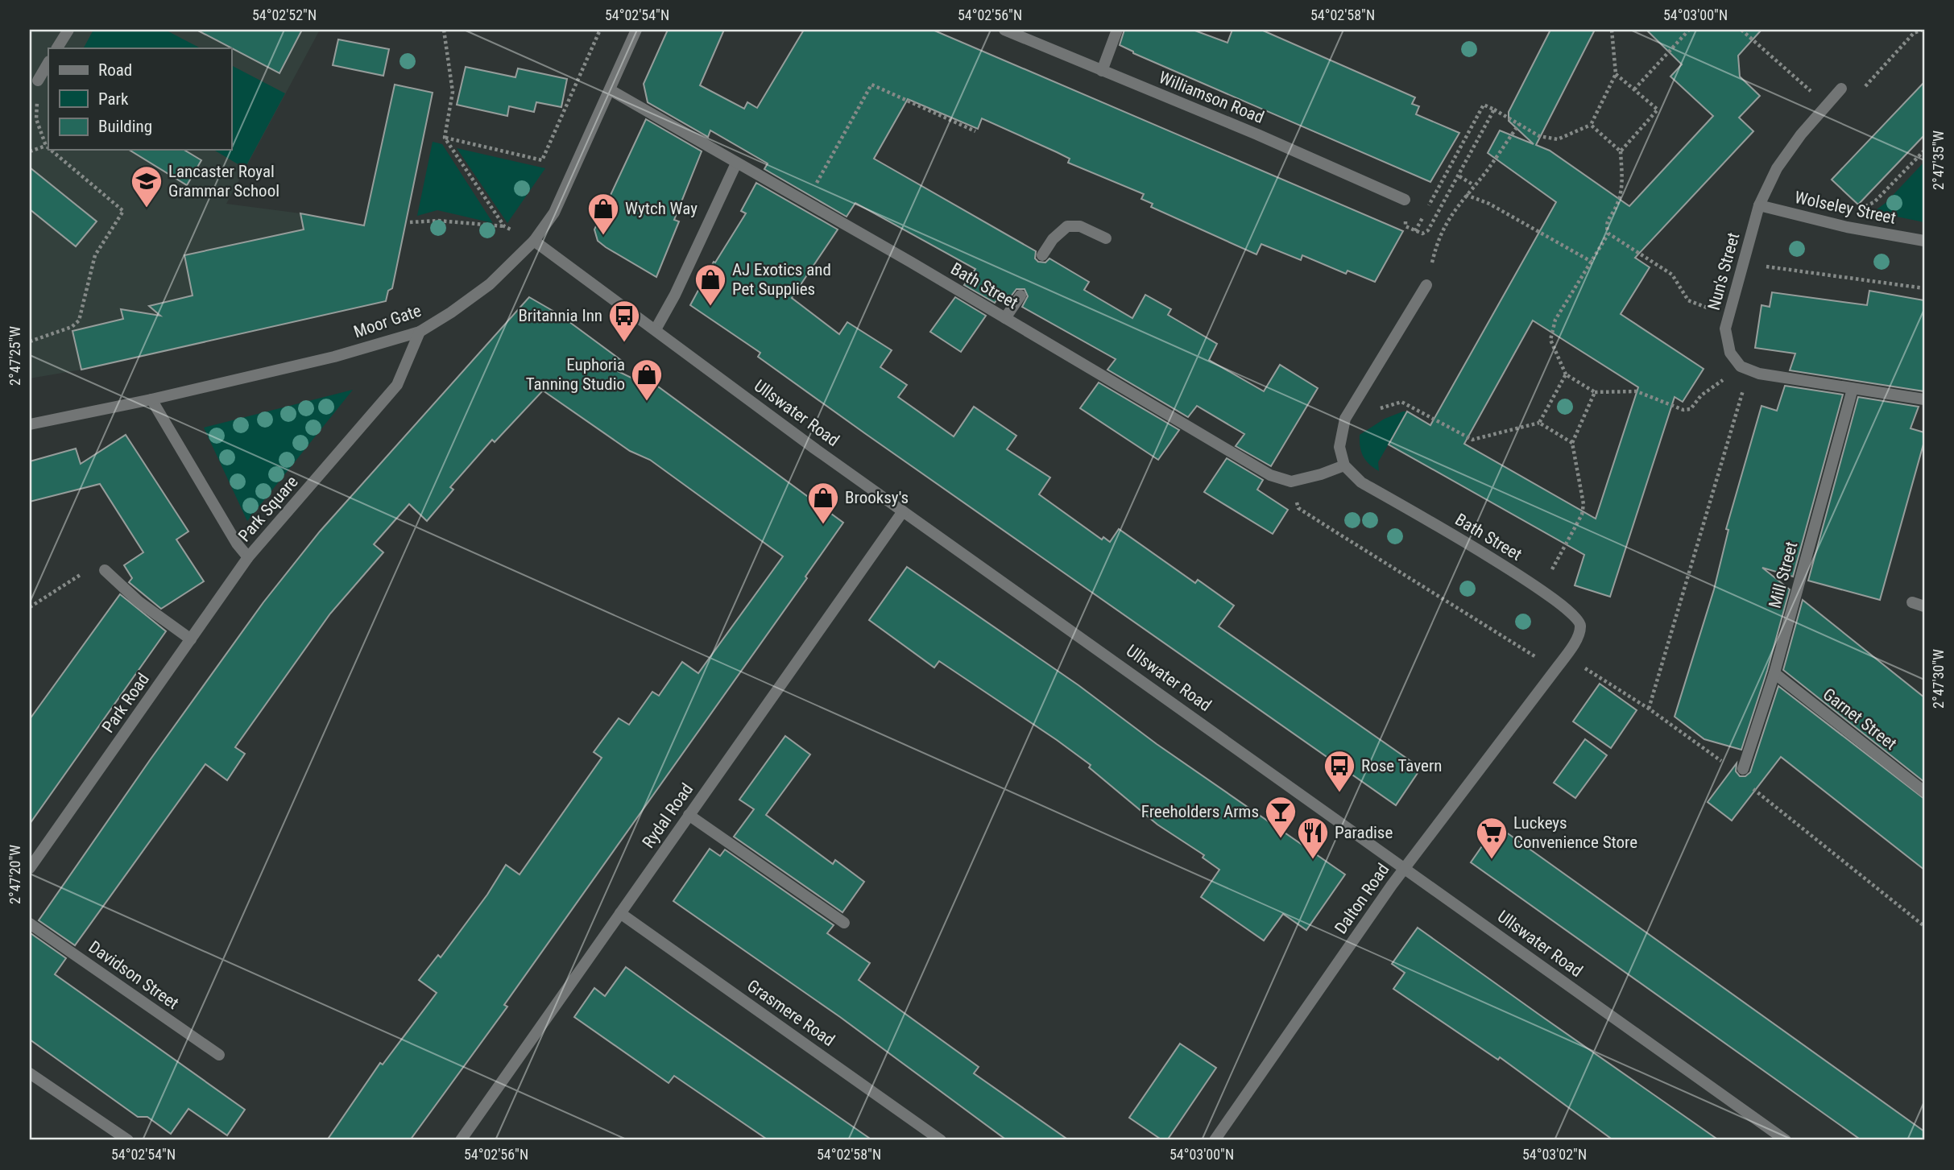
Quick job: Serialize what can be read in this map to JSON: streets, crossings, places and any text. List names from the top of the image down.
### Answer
{
  "streets": {
    "street": [
      "Williamson Road",
      "Wolseley Street",
      "Nun's Street",
      "Bath Street",
      "Moor Gate",
      "Ullswater Road",
      "Park Square",
      "Mill Street",
      "Park Road",
      "Garnet Street",
      "Rydal Road",
      "Dalton Road",
      "Davidson Street",
      "Grasmere Road"
    ]
  },
  "crossings": [
    ["Wolseley Street", "Nun's Street"],
    ["Bath Street", "Moor Gate"],
    ["Bath Street", "Dalton Road"],
    ["Moor Gate", "Ullswater Road"],
    ["Moor Gate", "Park Square"],
    ["Ullswater Road", "Rydal Road"],
    ["Ullswater Road", "Dalton Road"],
    ["Park Square", "Park Road"],
    ["Mill Street", "Garnet Street"],
    ["Rydal Road", "Grasmere Road"]
  ],
  "places": {
    "school or university": ["Lancaster Royal Grammar School"],
    "shop": [
      "Wytch Way",
      "AJ Exotics and Pet Supplies",
      "Euphoria Tanning Studio",
      "Brooksy's"
    ],
    "bus stop": ["Britannia Inn", "Rose Tavern"],
    "bar": ["Freeholders Arms"],
    "restaurant": ["Paradise"],
    "supermarket": ["Luckeys Convenience Store"]
  },
  "legend": ["Road", "Park", "Building"],
  "coordinates": [
    "54°02'52\"N",
    "54°02'54\"N",
    "54°02'56\"N",
    "54°02'58\"N",
    "54°03'00\"N",
    "2°47'35\"W",
    "2°47'25\"W",
    "2°47'30\"W",
    "2°47'20\"W",
    "54°03'02\"N"
  ]
}
